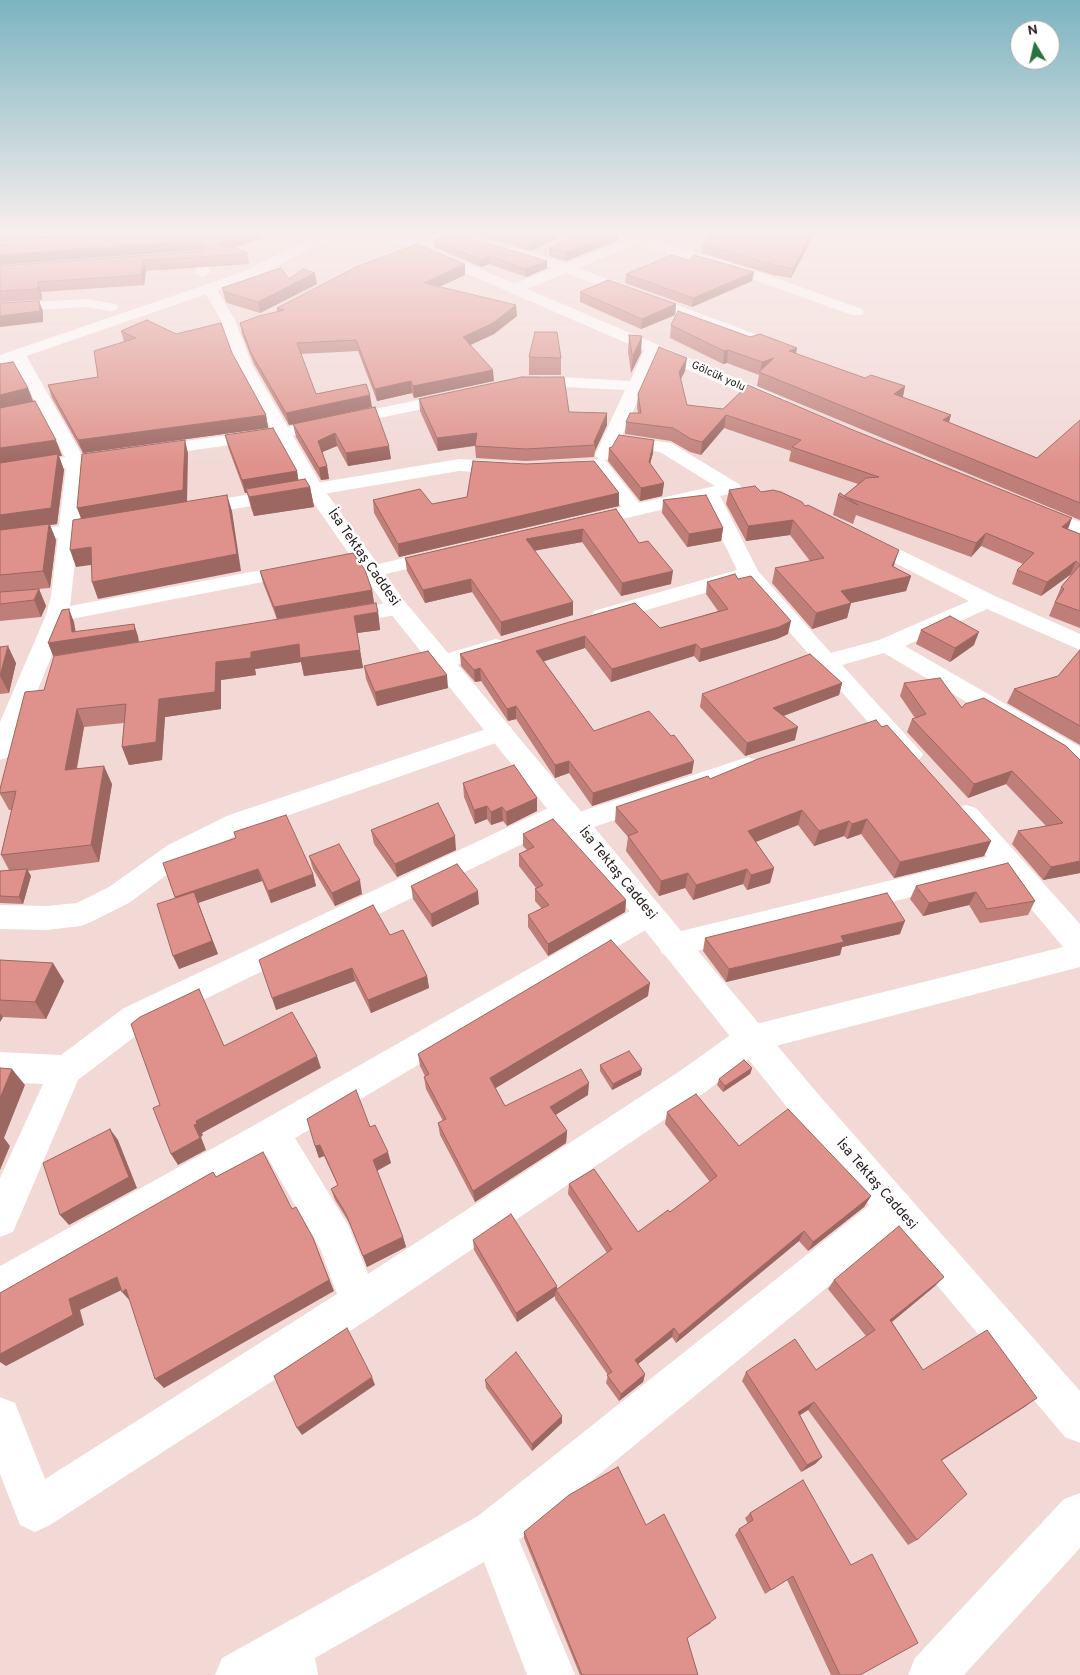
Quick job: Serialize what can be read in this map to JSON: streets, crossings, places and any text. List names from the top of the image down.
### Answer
{
  "streets": {
    "main road": ["Gölcük yolu", "İsa Tektaş Caddesi"]
  },
  "north": "top"
}
